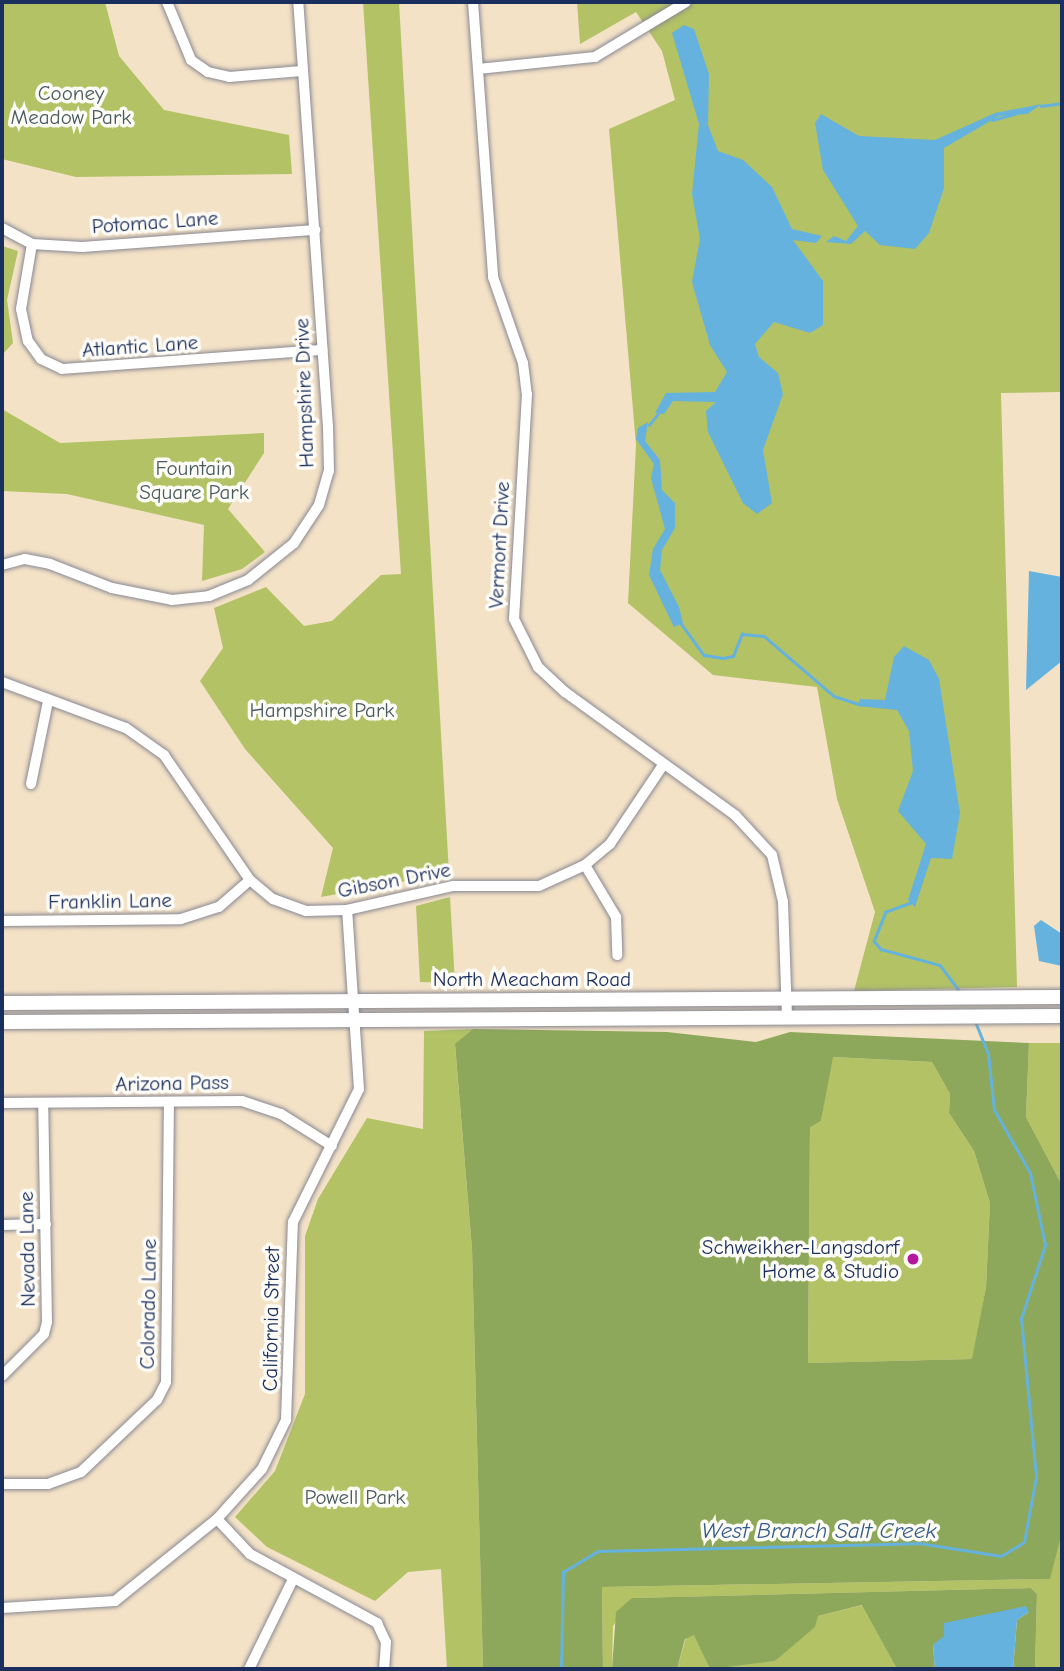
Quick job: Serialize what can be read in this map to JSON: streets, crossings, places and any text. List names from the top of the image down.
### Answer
{
  "streets": {
    "main road": ["North Meacham Road"],
    "street": [
      "Potomac Lane",
      "Atlantic Lane",
      "Hampshire Drive",
      "Vermont Drive",
      "Gibson Drive",
      "Franklin Lane",
      "Arizona Pass",
      "Nevada Lane",
      "Colorado Lane",
      "California Street"
    ]
  },
  "crossings": [
    ["Potomac Lane", "Atlantic Lane"],
    ["Potomac Lane", "Hampshire Drive"],
    ["Atlantic Lane", "Hampshire Drive"],
    ["Vermont Drive", "Gibson Drive"],
    ["Vermont Drive", "North Meacham Road"],
    ["Gibson Drive", "Franklin Lane"],
    ["Gibson Drive", "California Street"],
    ["North Meacham Road", "California Street"],
    ["Arizona Pass", "Nevada Lane"],
    ["Arizona Pass", "Colorado Lane"],
    ["Arizona Pass", "California Street"]
  ],
  "water": ["West Branch Salt Creek"],
  "parks": [
    "Cooney Meadow Park",
    "Fountain Square Park",
    "Hampshire Park",
    "Powell Park"
  ],
  "places": ["Schweikher-Langsdorf Home & Studio"]
}
